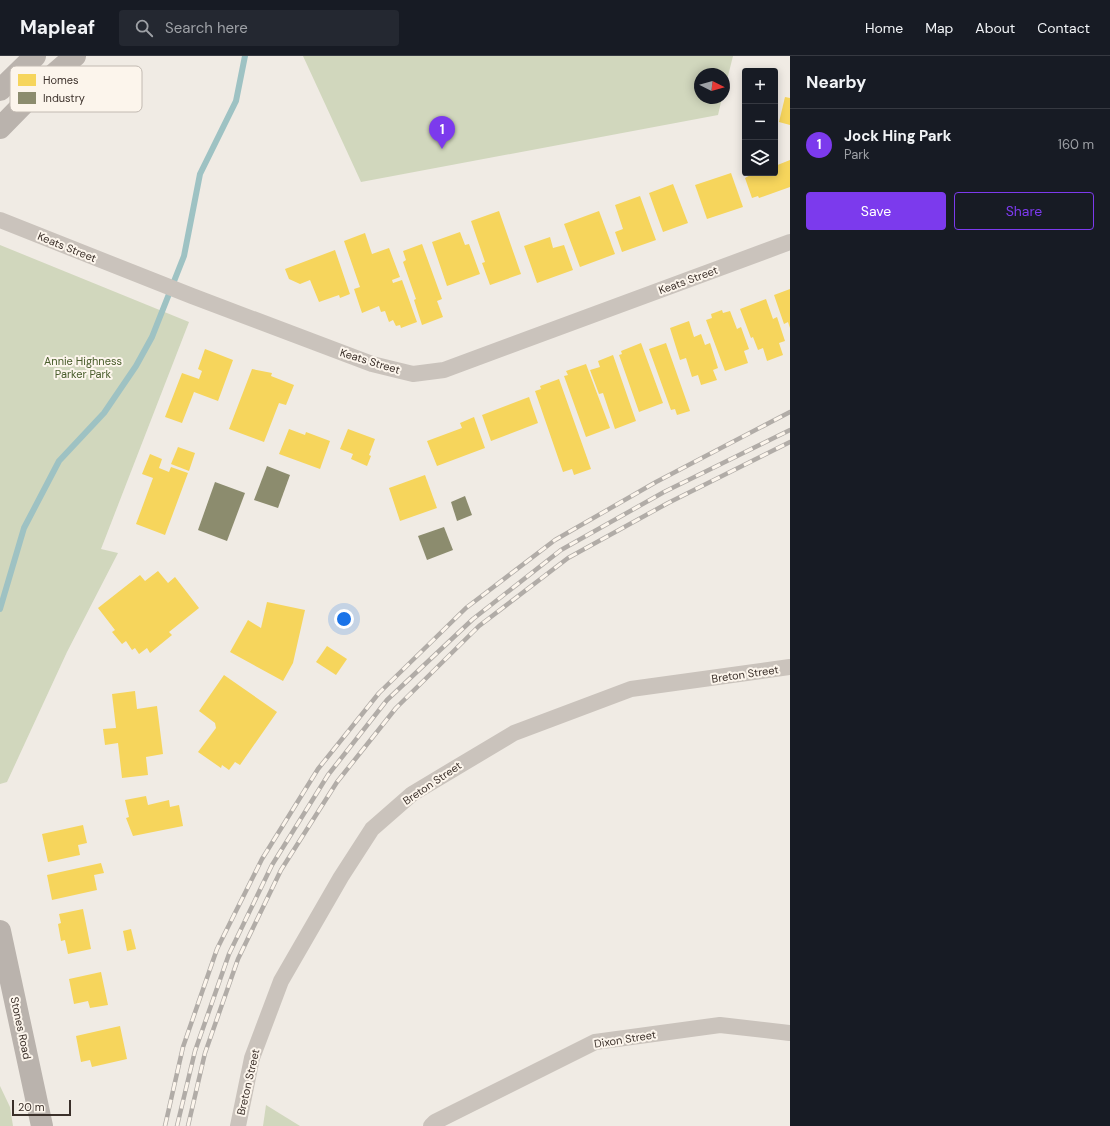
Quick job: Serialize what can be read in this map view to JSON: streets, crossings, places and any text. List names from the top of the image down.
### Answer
{
  "streets": {
    "street": [
      "Keats Street",
      "Breton Street",
      "Stones Road",
      "Dixon Street"
    ]
  },
  "parks": ["Annie Highness Parker Park"],
  "legend": ["Homes", "Industry"],
  "scale_bar": "20 m",
  "north": "right",
  "page": {
    "header": "Mapleaf",
    "search": "Search here",
    "nav": [
      "Home",
      "Map",
      "About",
      "Contact"
    ],
    "heading": "Nearby",
    "map_buttons": ["+", "−"],
    "list": [
      {
        "mark": "1",
        "name": "Jock Hing Park",
        "note": "Park",
        "value": "160 m"
      }
    ],
    "pins": "1",
    "buttons": ["Save", "Share"],
    "scale": "20 m"
  }
}
